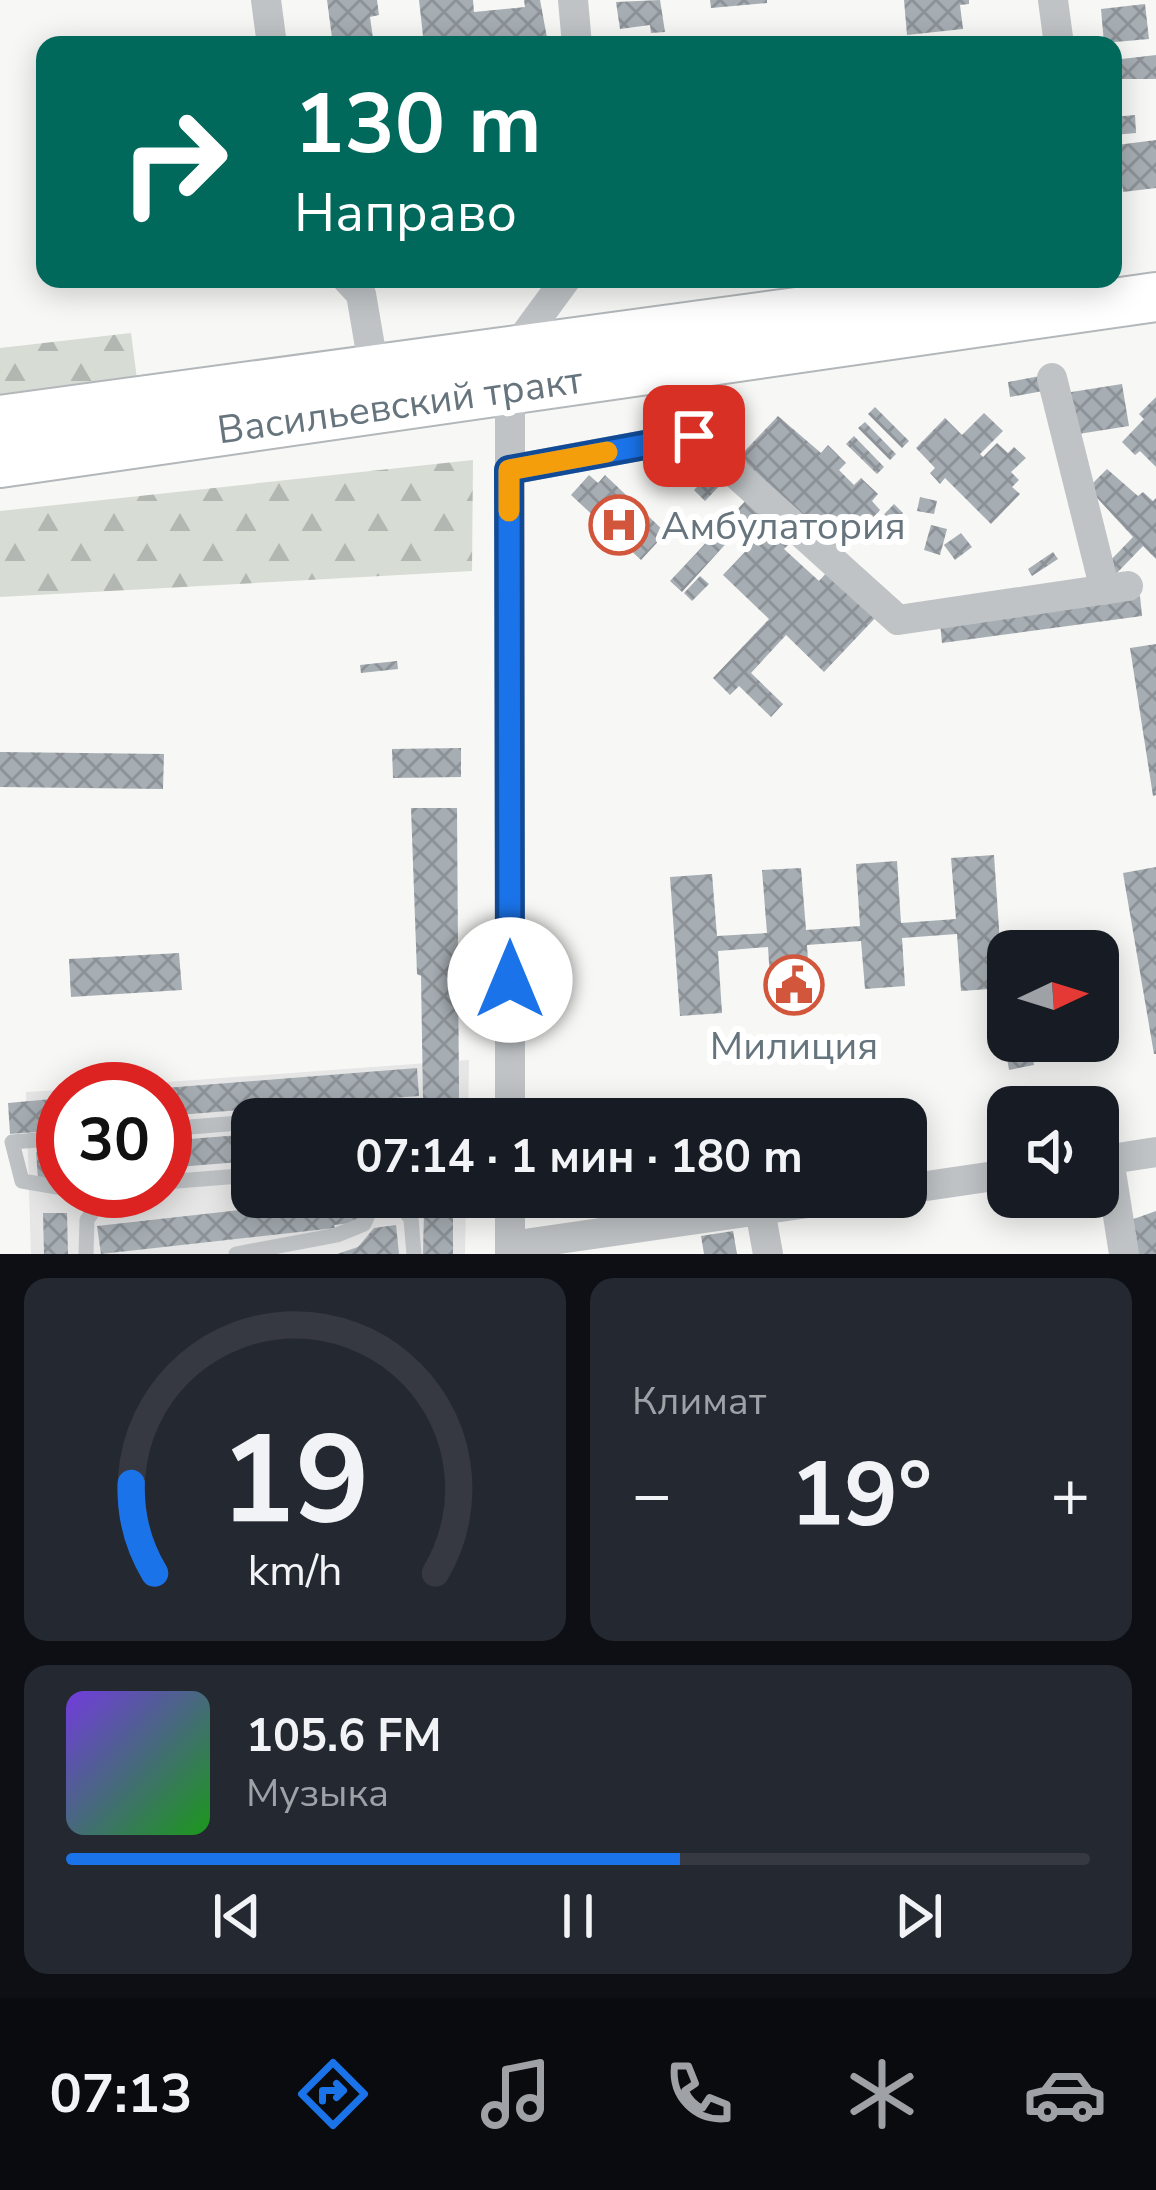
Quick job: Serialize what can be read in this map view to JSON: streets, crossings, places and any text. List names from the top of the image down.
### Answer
{
  "streets": {
    "main road": ["Васильевский тракт"]
  },
  "places": {
    "hospital": ["Амбулатория"],
    "public building": ["Милиция"]
  },
  "north": "right",
  "page": {
    "turn": ["130 m", "Направо"],
    "limit": "30",
    "trip": "07:14 · 1 мин · 180 m",
    "tile": "Климат",
    "heat": ["−", "19°", "+"],
    "song": ["105.6 FM", "Музыка"],
    "tabs": "07:13",
    "gauge": ["19", "km/h"]
  }
}
